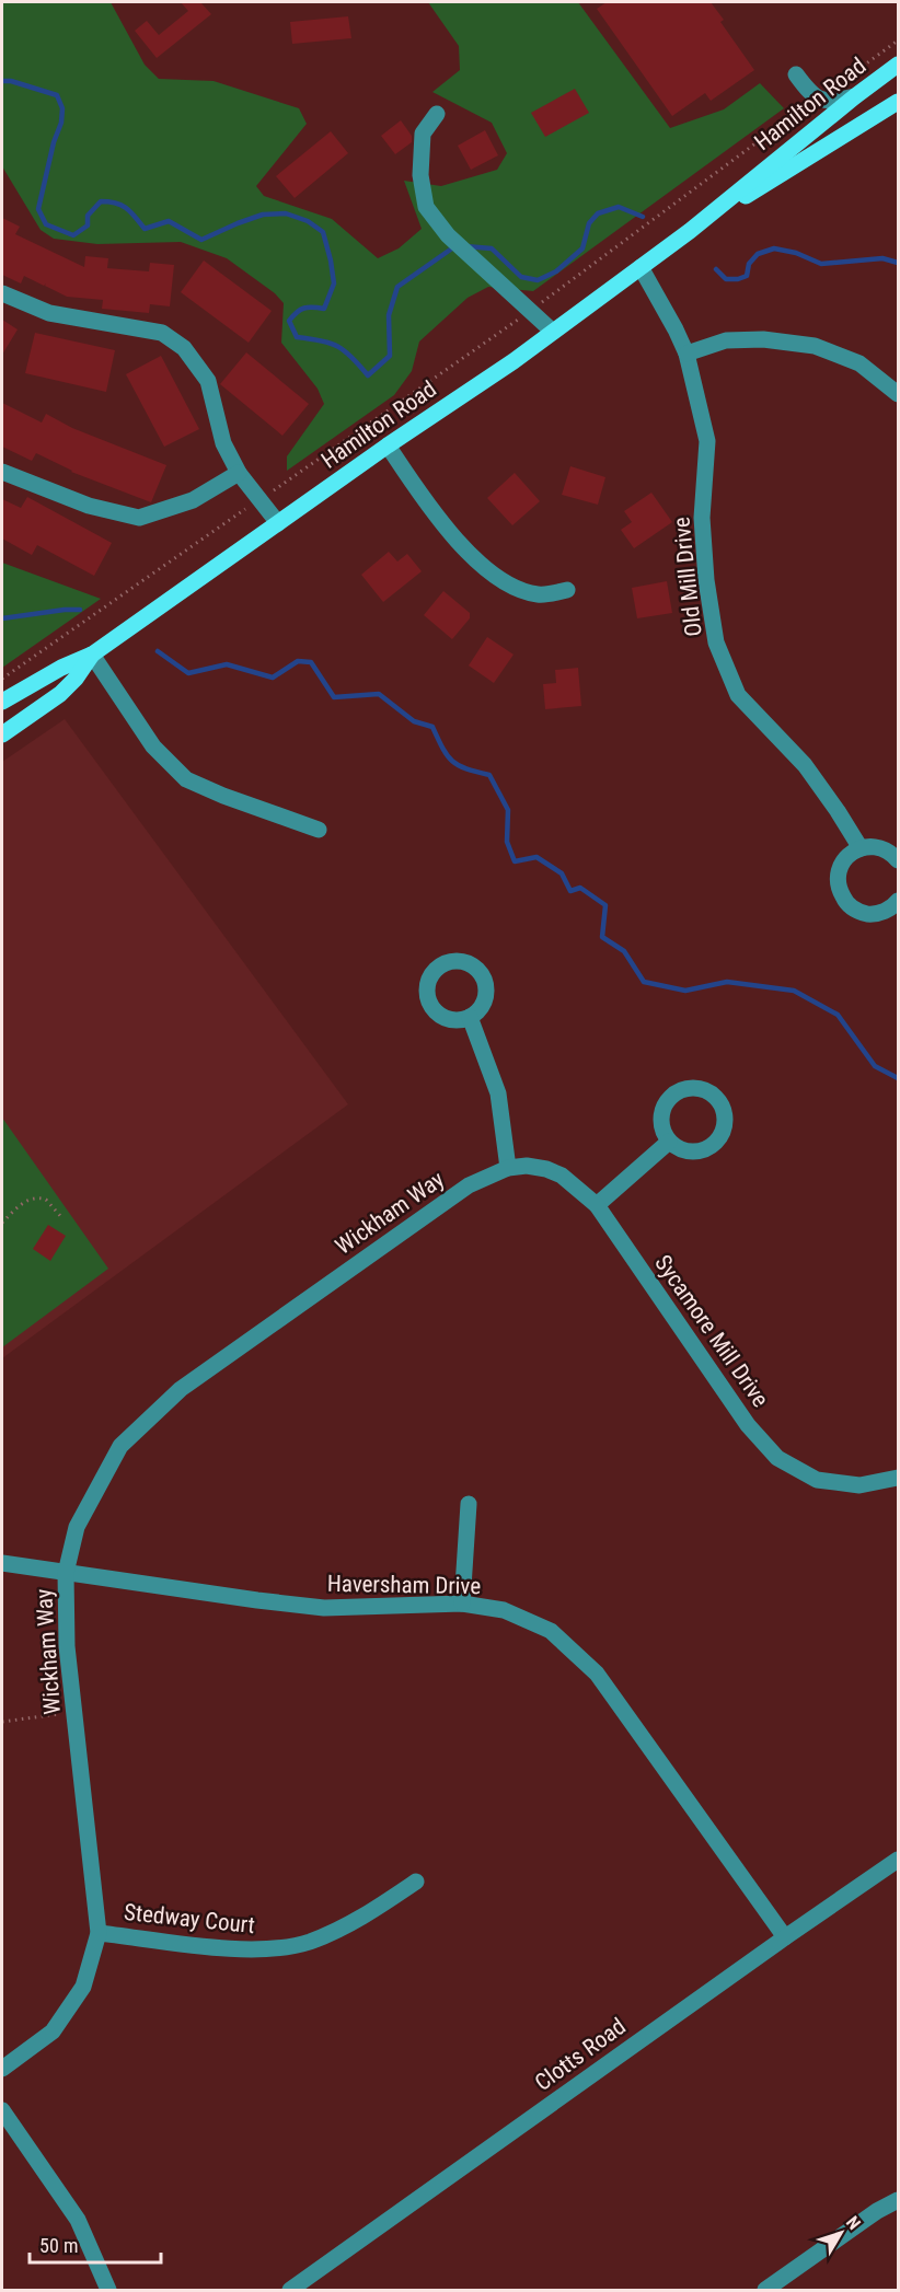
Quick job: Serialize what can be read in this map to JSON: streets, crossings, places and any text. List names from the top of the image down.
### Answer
{
  "streets": {
    "main road": ["Hamilton Road"],
    "street": [
      "Old Mill Drive",
      "Wickham Way",
      "Sycamore Mill Drive",
      "Haversham Drive",
      "Stedway Court",
      "Clotts Road"
    ]
  },
  "crossings": [
    ["Hamilton Road", "Old Mill Drive"],
    ["Wickham Way", "Sycamore Mill Drive"],
    ["Wickham Way", "Haversham Drive"],
    ["Wickham Way", "Stedway Court"],
    ["Haversham Drive", "Clotts Road"]
  ],
  "scale_bar": "50 m",
  "north": "top right"
}
